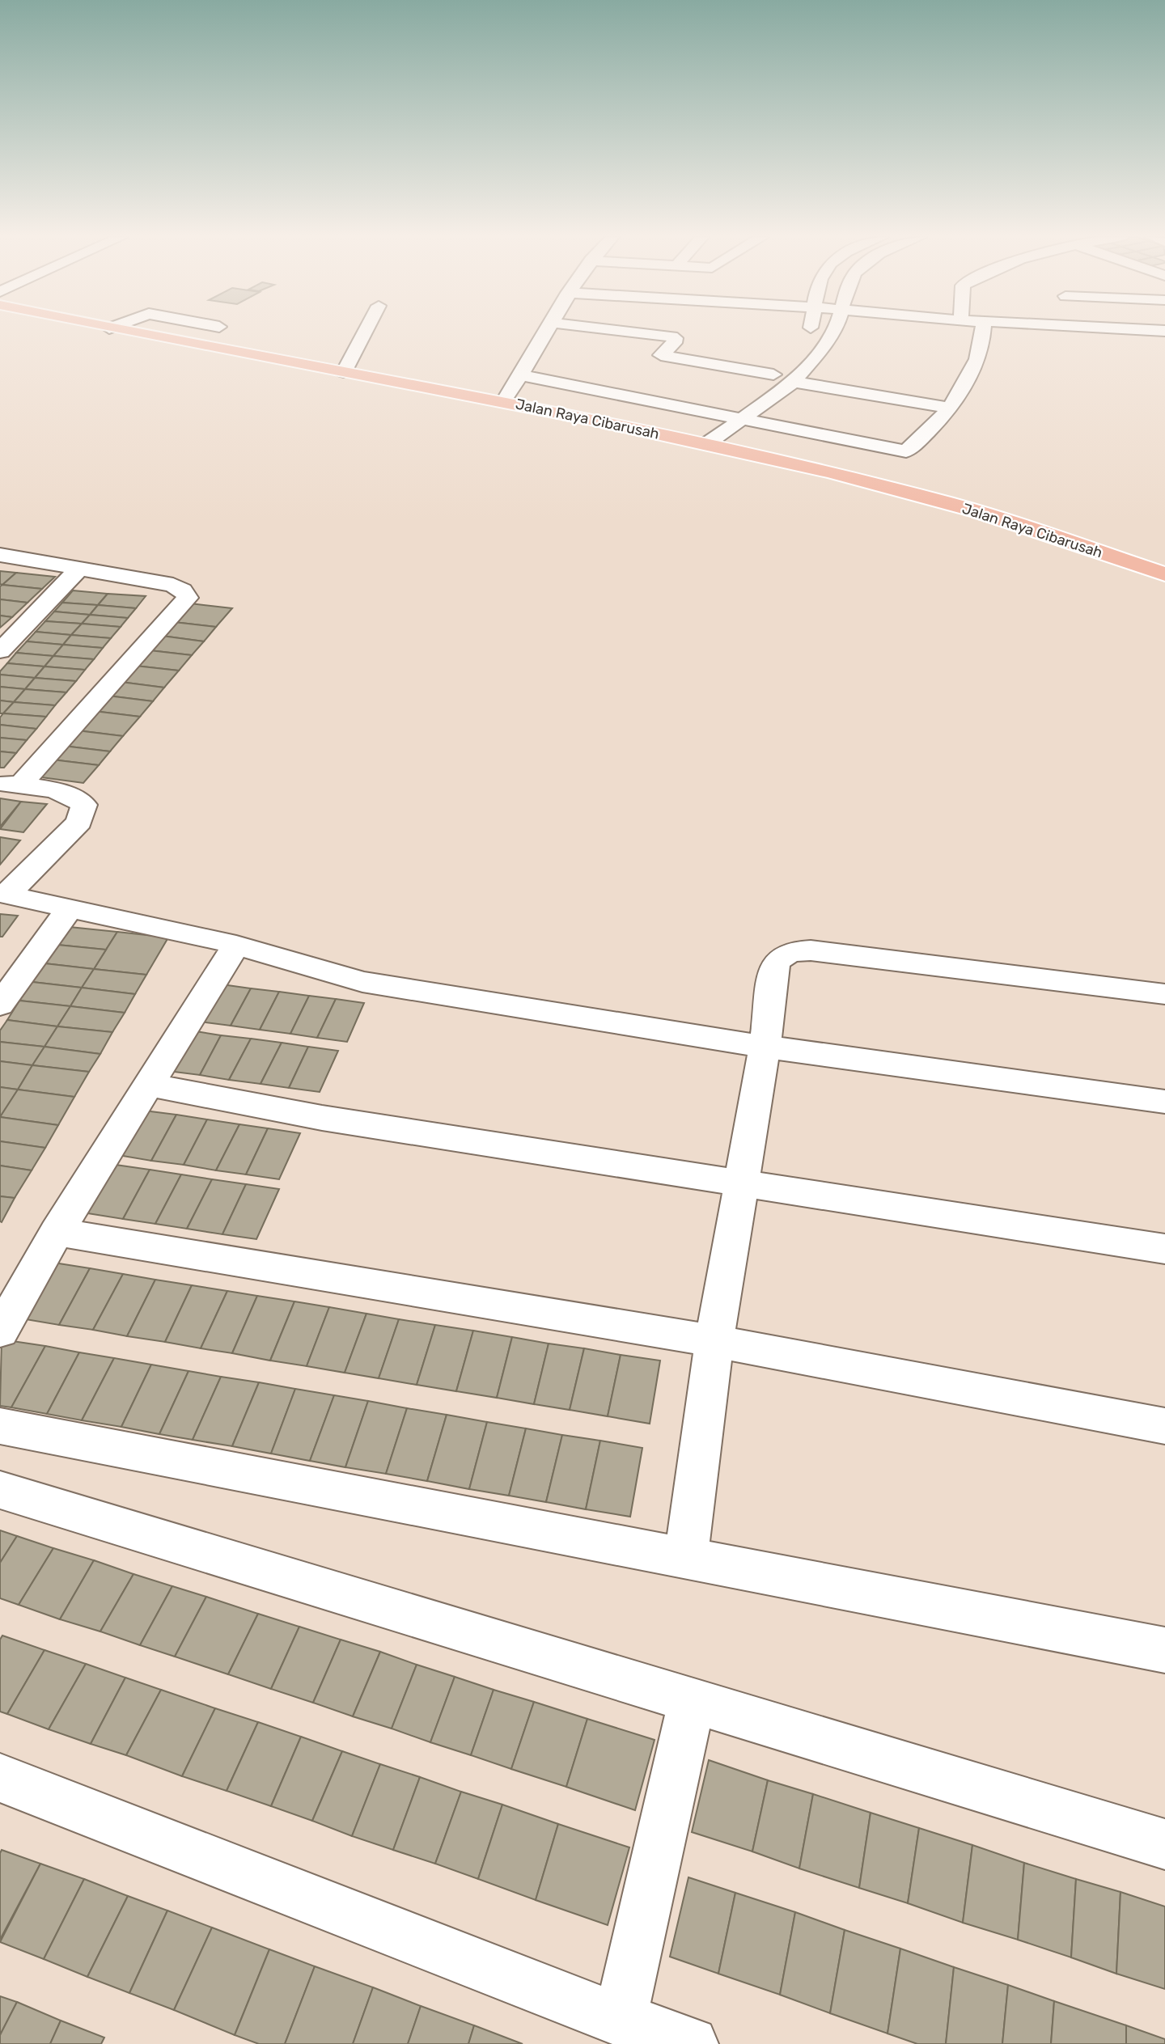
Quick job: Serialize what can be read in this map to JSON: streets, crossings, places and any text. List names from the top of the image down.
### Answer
{
  "streets": {
    "main road": ["Jalan Raya Cibarusah"]
  }
}
